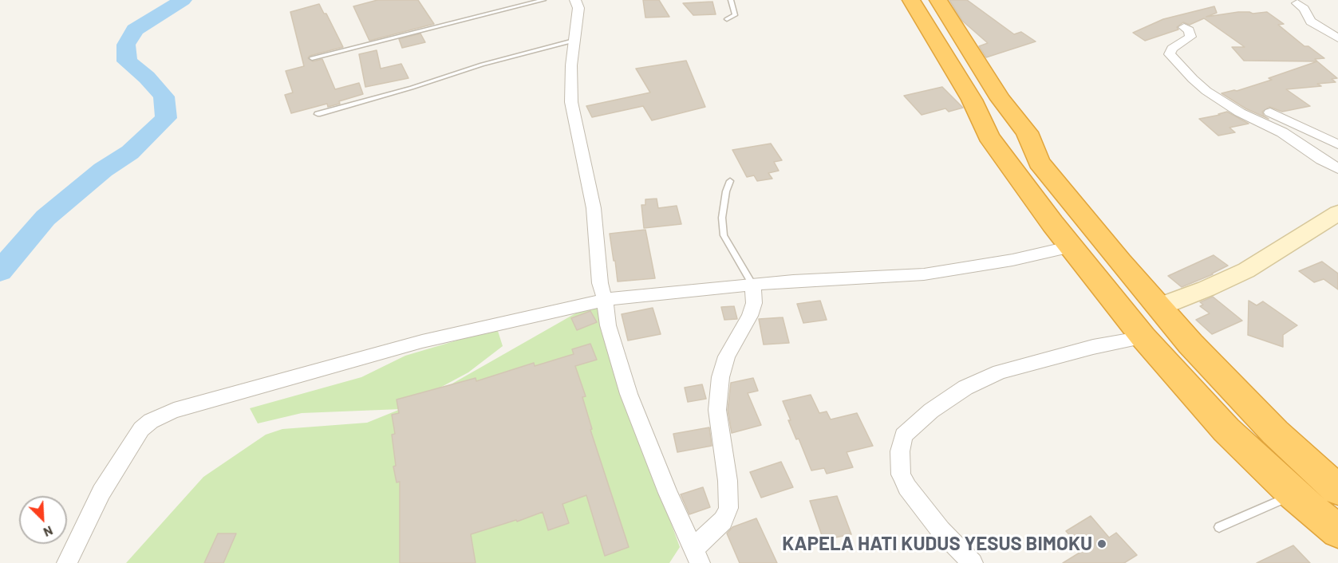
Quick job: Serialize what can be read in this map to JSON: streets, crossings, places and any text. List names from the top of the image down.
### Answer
{
  "places": ["KAPELA HATI KUDUS YESUS BIMOKU"],
  "north": "bottom right"
}
